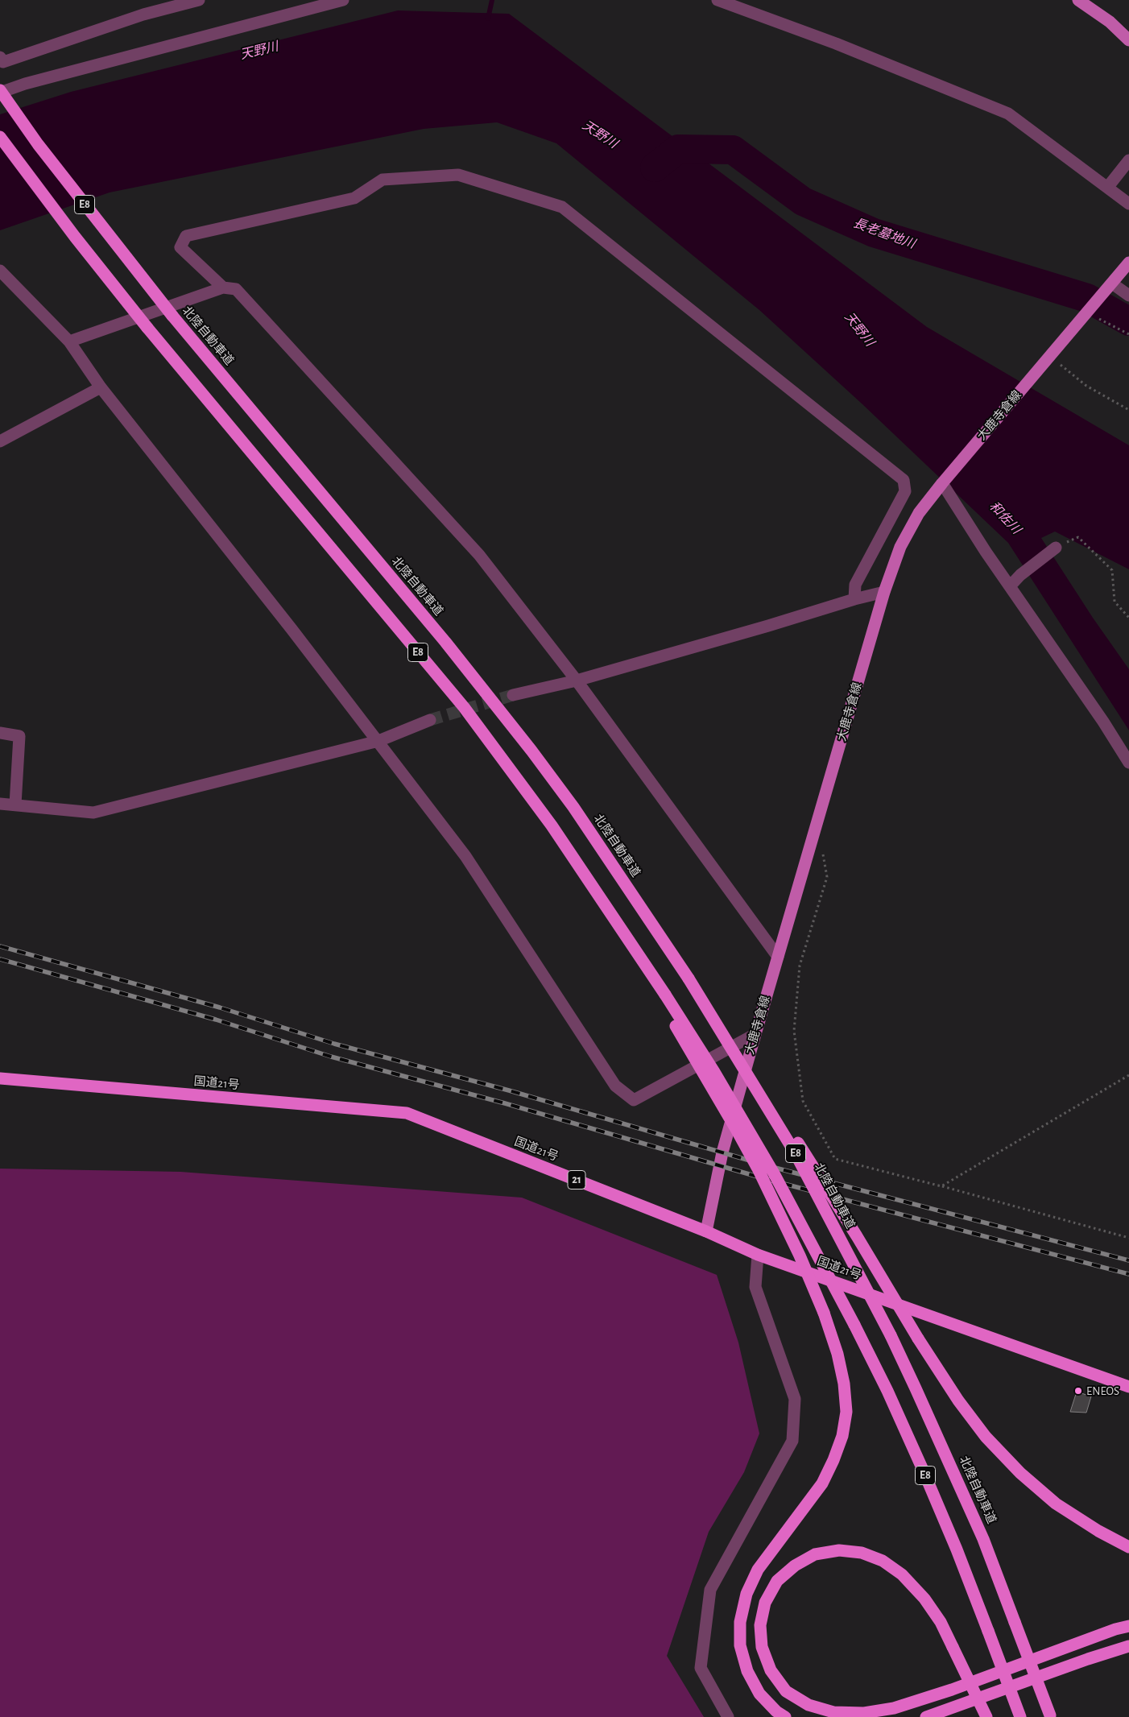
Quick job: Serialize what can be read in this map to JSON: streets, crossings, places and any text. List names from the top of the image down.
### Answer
{
  "streets": {
    "highway": [
      "E8",
      "北陸自動車道",
      "国道21号",
      "21"
    ],
    "main road": ["大鹿寺倉線"]
  },
  "crossings": [
    ["大鹿寺倉線", "国道21号"]
  ],
  "water": ["天野川", "長老墓地川", "和佐川"],
  "places": ["ENEOS"]
}
